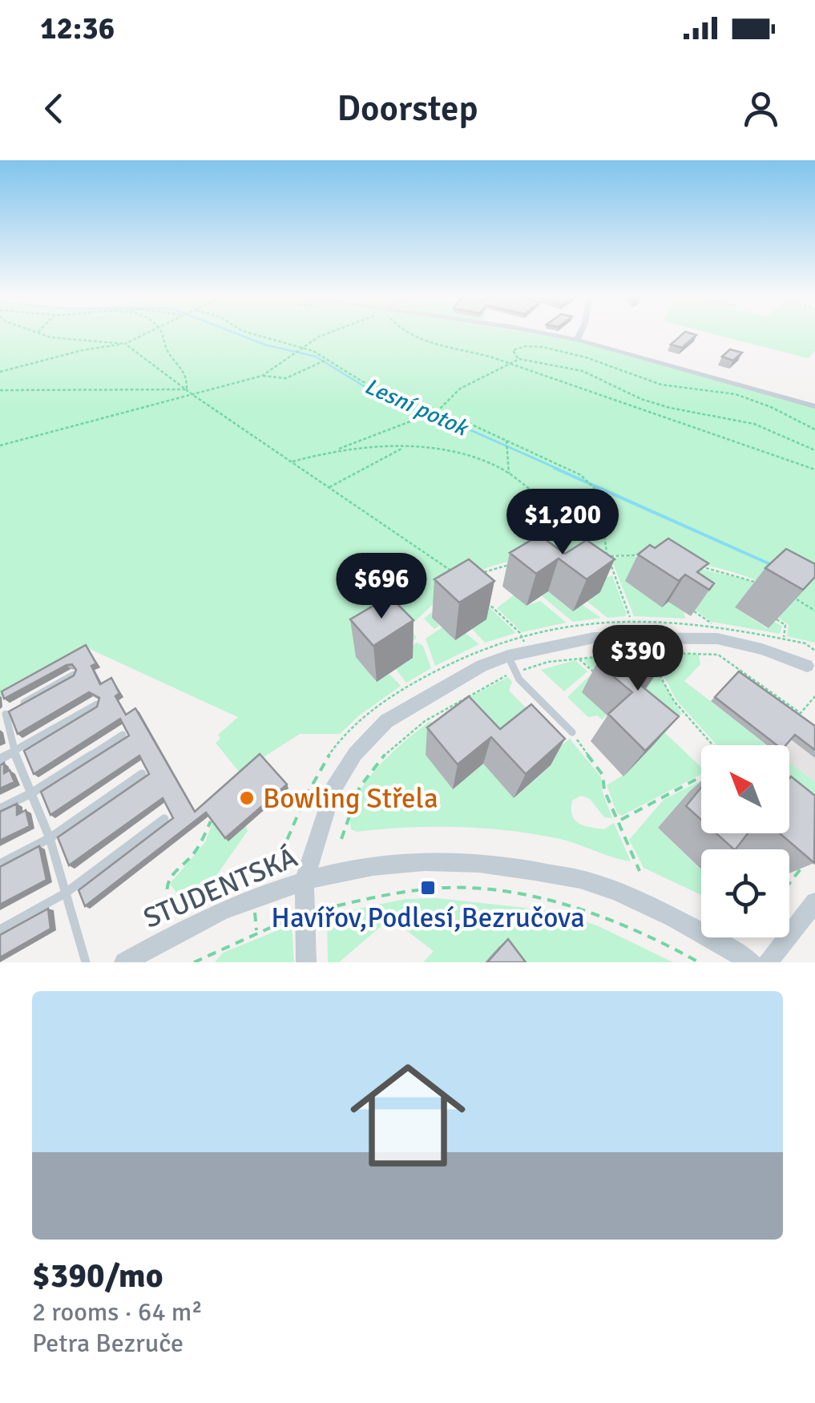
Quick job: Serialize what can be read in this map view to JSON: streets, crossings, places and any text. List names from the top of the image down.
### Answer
{
  "streets": {
    "street": ["STUDENTSKÁ"]
  },
  "water": ["Lesní potok"],
  "places": {
    "other": ["Bowling Střela"],
    "transit": ["Havířov,Podlesí,Bezručova"]
  },
  "north": "top left",
  "page": {
    "status": "12:36",
    "header": "Doorstep",
    "price": ["$1,200", "$696", "$390"],
    "list": [
      {
        "name": "$390/mo",
        "note": "2 rooms · 64 m² · Petra Bezruče"
      }
    ]
  }
}
